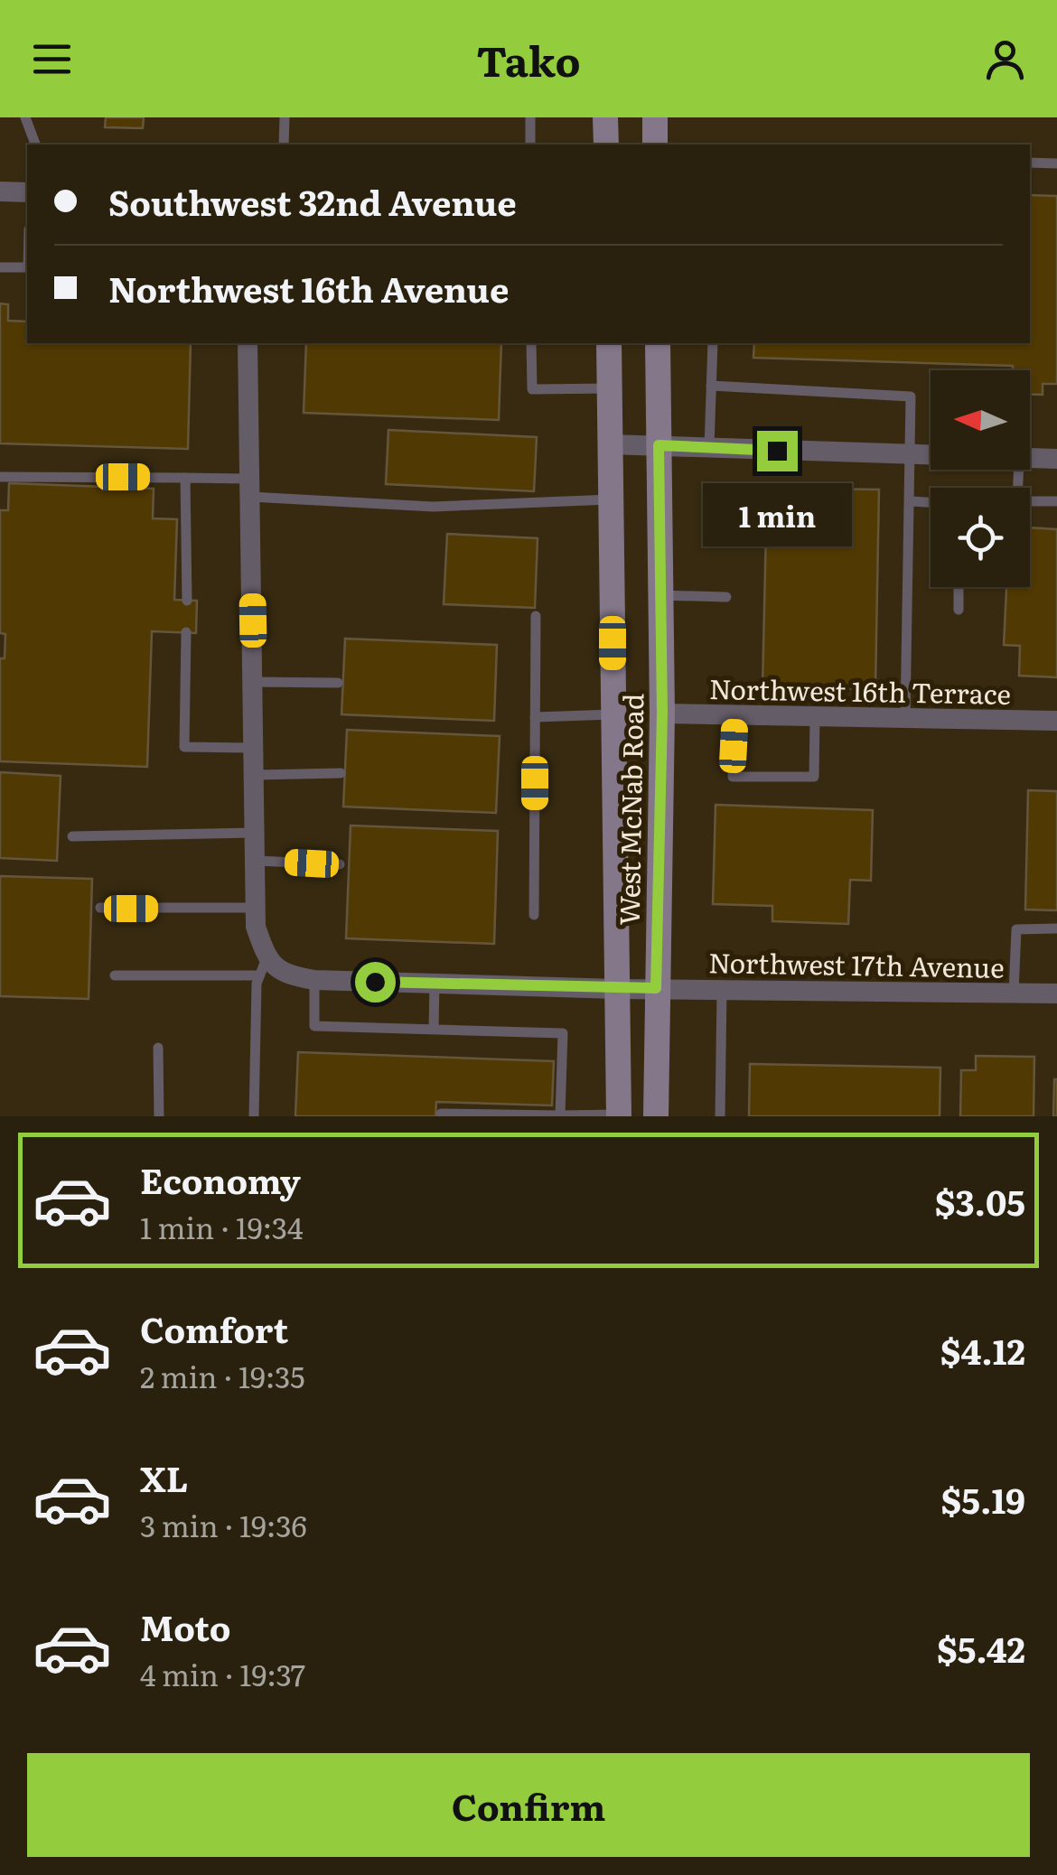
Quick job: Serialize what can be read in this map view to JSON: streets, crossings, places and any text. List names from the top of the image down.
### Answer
{
  "streets": {
    "main road": ["West McNab Road"],
    "street": ["Northwest 16th Terrace", "Northwest 17th Avenue"]
  },
  "crossings": [
    ["Northwest 16th Terrace", "West McNab Road"],
    ["West McNab Road", "Northwest 17th Avenue"]
  ],
  "north": "left",
  "page": {
    "header": "Tako",
    "banner": ["Southwest 32nd Avenue", "Northwest 16th Avenue"],
    "bubble": "1 min",
    "list": [
      {
        "name": "Economy",
        "note": "1 min · 19:34",
        "value": "$3.05"
      },
      {
        "name": "Comfort",
        "note": "2 min · 19:35",
        "value": "$4.12"
      },
      {
        "name": "XL",
        "note": "3 min · 19:36",
        "value": "$5.19"
      },
      {
        "name": "Moto",
        "note": "4 min · 19:37",
        "value": "$5.42"
      }
    ],
    "buttons": "Confirm"
  }
}
